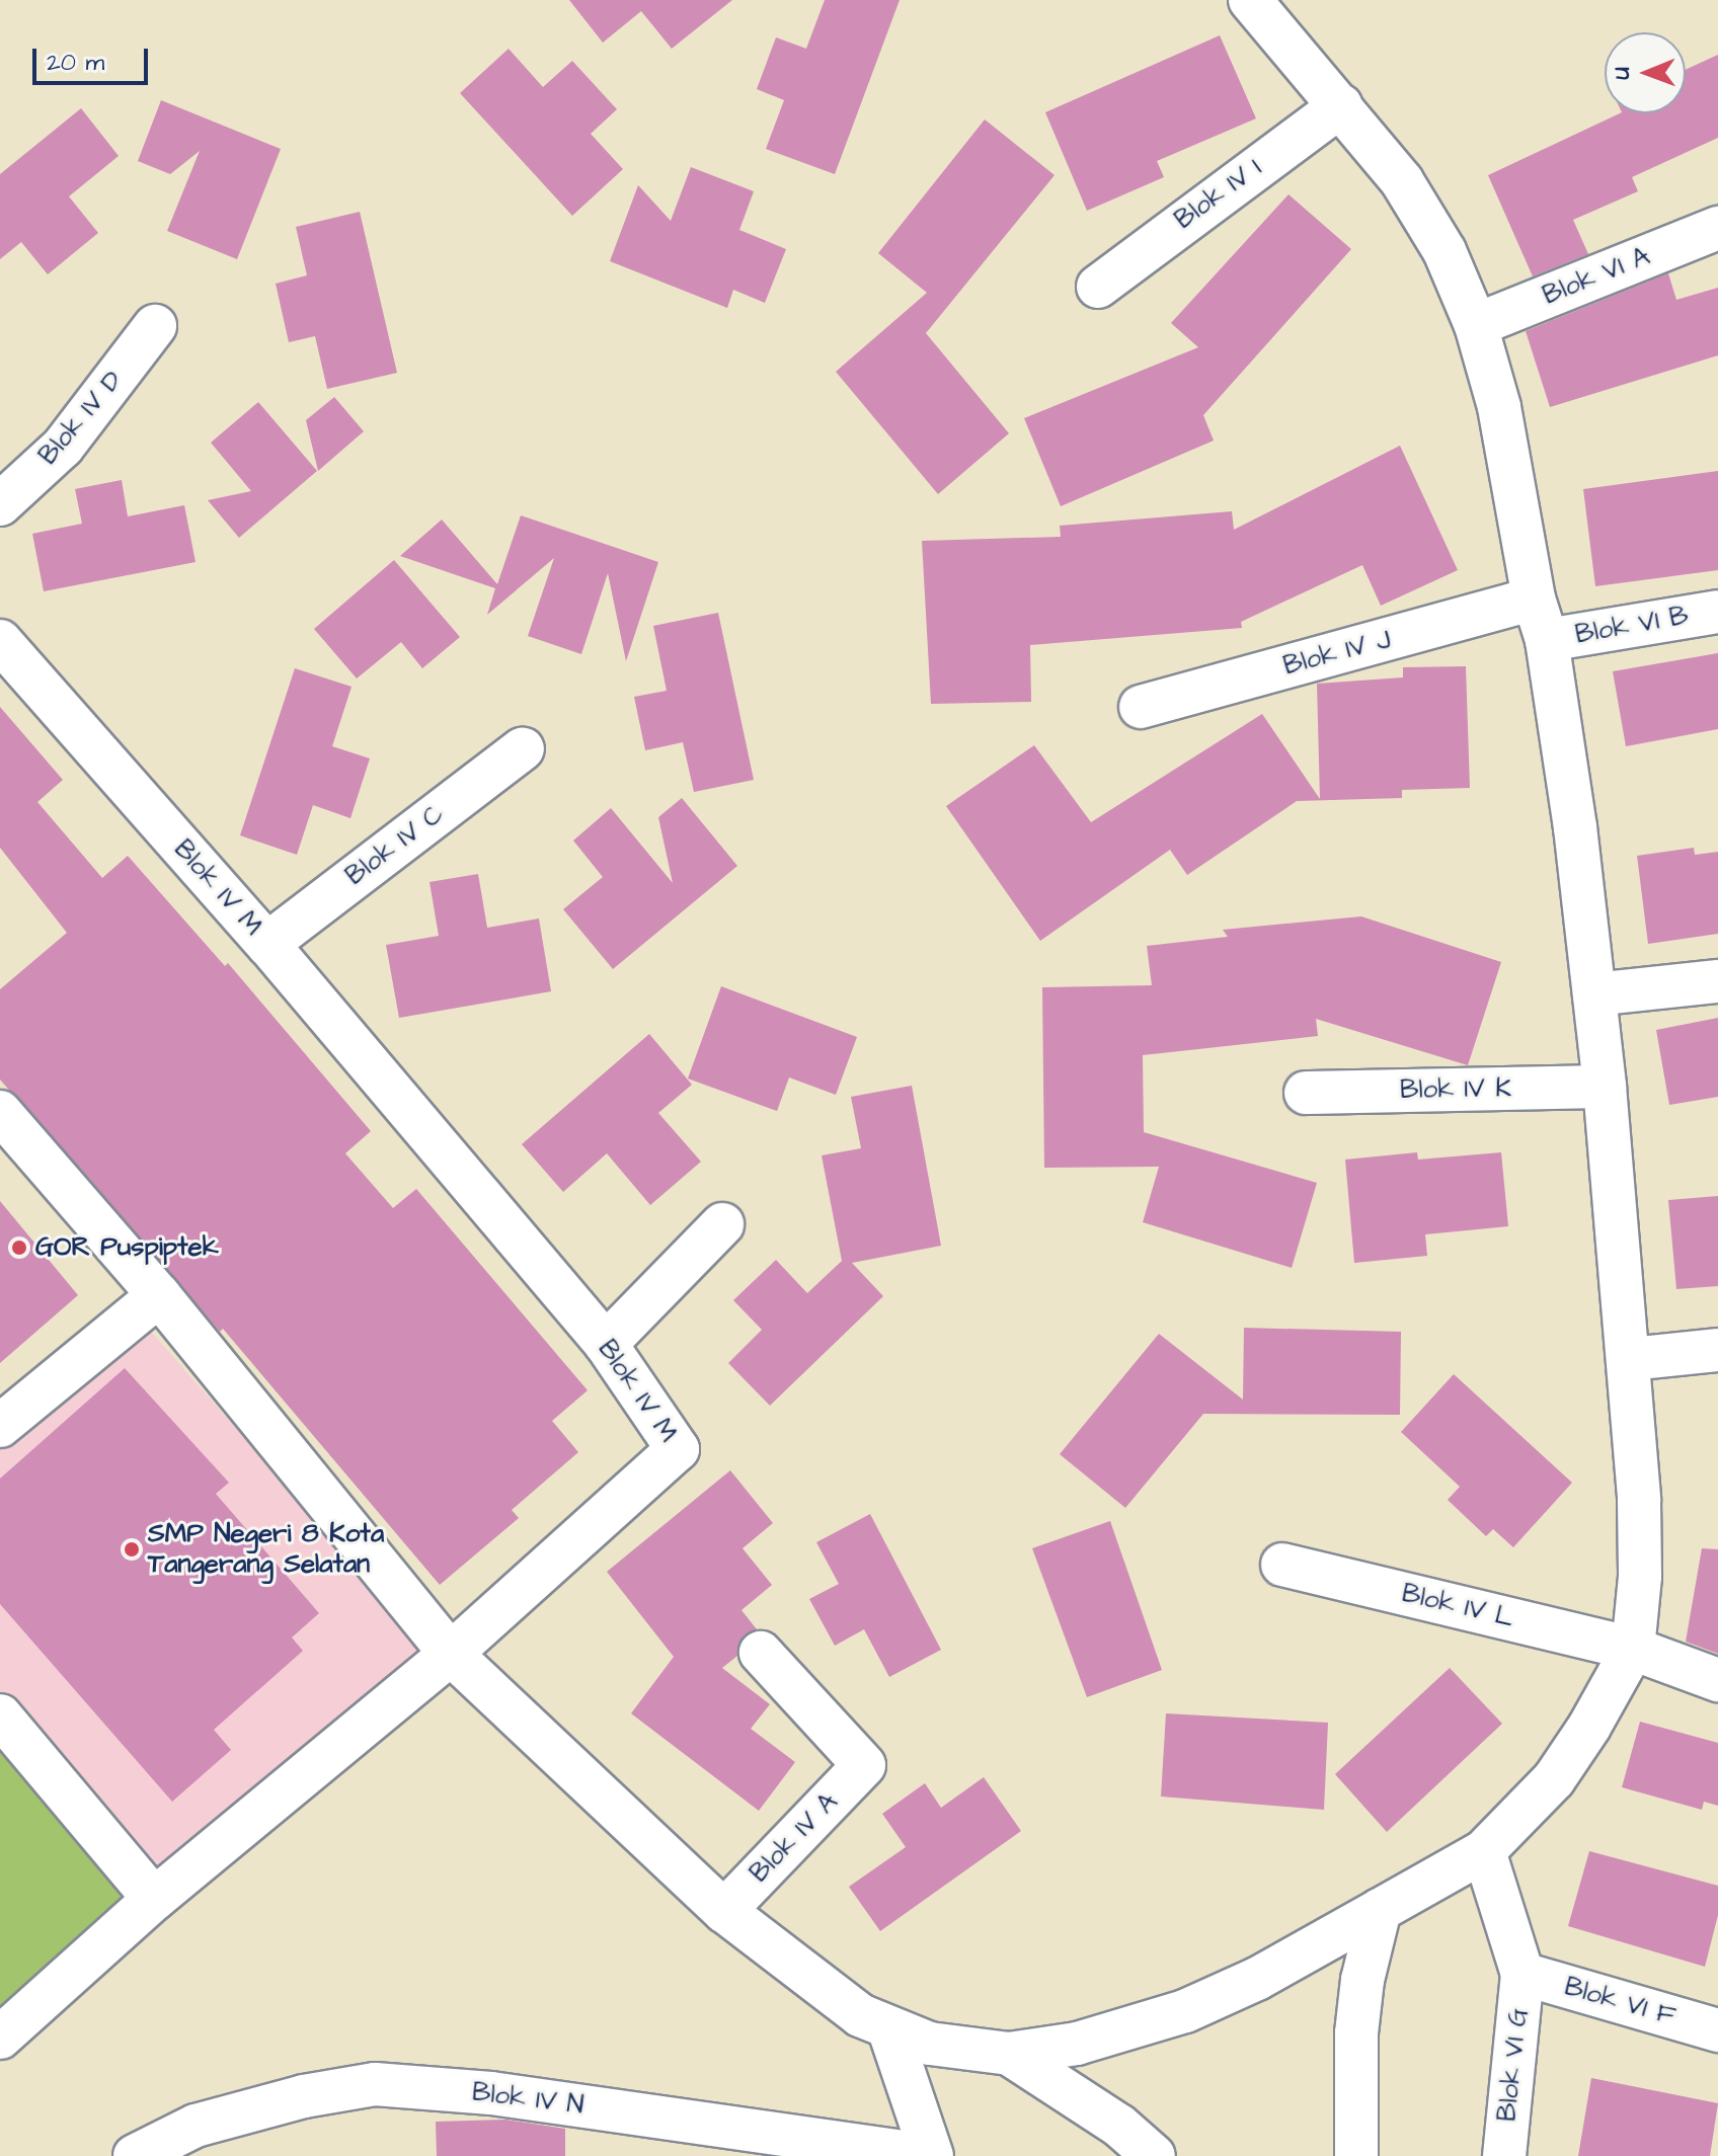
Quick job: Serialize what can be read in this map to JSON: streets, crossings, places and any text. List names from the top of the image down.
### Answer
{
  "streets": {
    "street": [
      "Blok IV I",
      "Blok VI A",
      "Blok IV D",
      "Blok VI B",
      "Blok IV J",
      "Blok IV C",
      "Blok IV M",
      "Blok IV K",
      "Blok IV L",
      "Blok IV A",
      "Blok VI F",
      "Blok VI G",
      "Blok IV N"
    ]
  },
  "crossings": [
    ["Blok IV C", "Blok IV M"],
    ["Blok VI F", "Blok VI G"]
  ],
  "places": ["GOR Puspiptek", "SMP Negeri 8 Kota Tangerang Selatan"],
  "scale_bar": "20 m",
  "north": "left"
}
